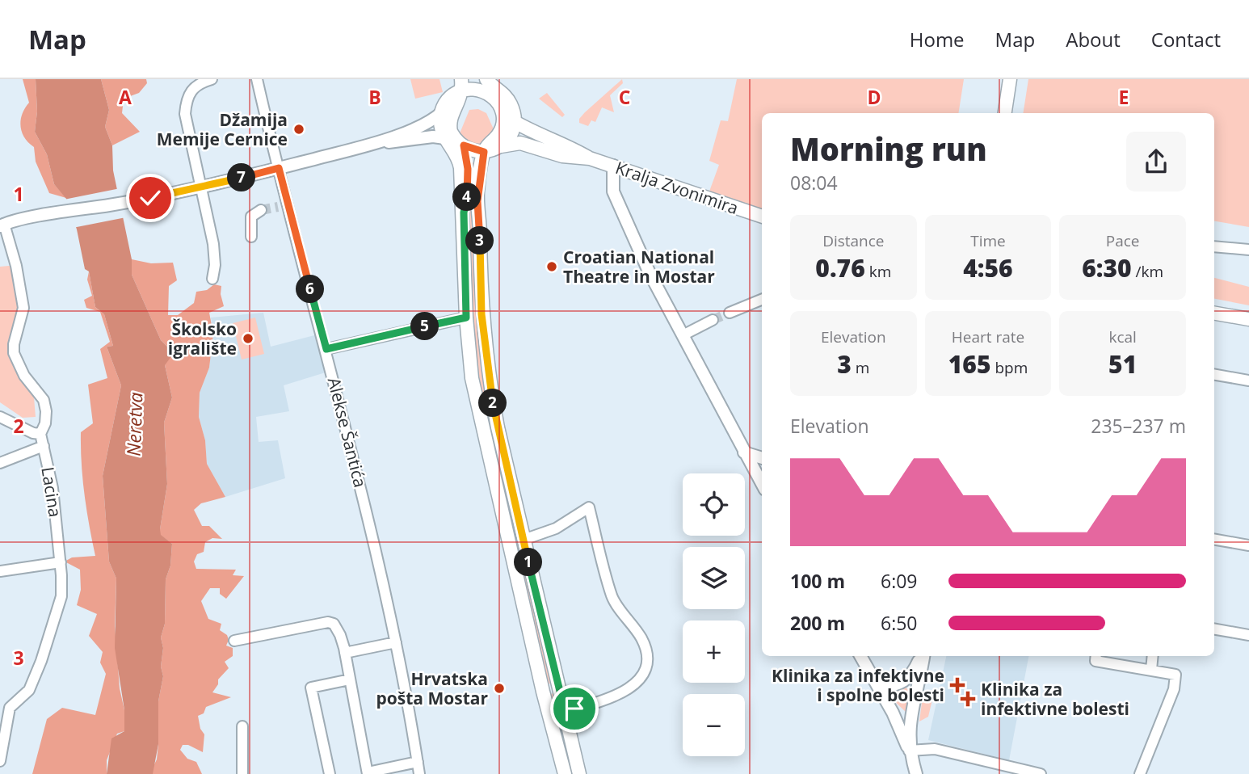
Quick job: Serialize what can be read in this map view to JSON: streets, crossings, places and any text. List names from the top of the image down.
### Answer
{
  "streets": {
    "main road": ["Kralja Zvonimira"],
    "street": ["Alekse Šantića", "Lacina"]
  },
  "water": ["Neretva"],
  "places": {
    "other": [
      "Džamija Memije Cernice",
      "Croatian National Theatre in Mostar",
      "Školsko igralište",
      "Hrvatska pošta Mostar"
    ],
    "health": ["Klinika za infektivne i spolne bolesti", "Klinika za infektivne bolesti"]
  },
  "page": {
    "header": "Map",
    "nav": [
      "Home",
      "Map",
      "About",
      "Contact"
    ],
    "heading": ["Morning run", "08:04"],
    "pins": [
      "7",
      "4",
      "3",
      "6",
      "5",
      "2",
      "1"
    ],
    "stats": [
      ["Distance", "0.76 km"],
      ["Time", "4:56"],
      ["Pace", "6:30 /km"],
      ["Elevation", "3 m"],
      ["Heart rate", "165 bpm"],
      ["kcal", "51"]
    ],
    "chart": ["Elevation", "235–237 m"],
    "map_buttons": ["+", "−"],
    "list": [
      {
        "name": "100 m",
        "note": "6:09"
      },
      {
        "name": "200 m",
        "note": "6:50"
      }
    ]
  },
  "grid": {
    "columns": [
      "A",
      "B",
      "C",
      "D",
      "E"
    ],
    "rows": ["1", "2", "3"]
  }
}
